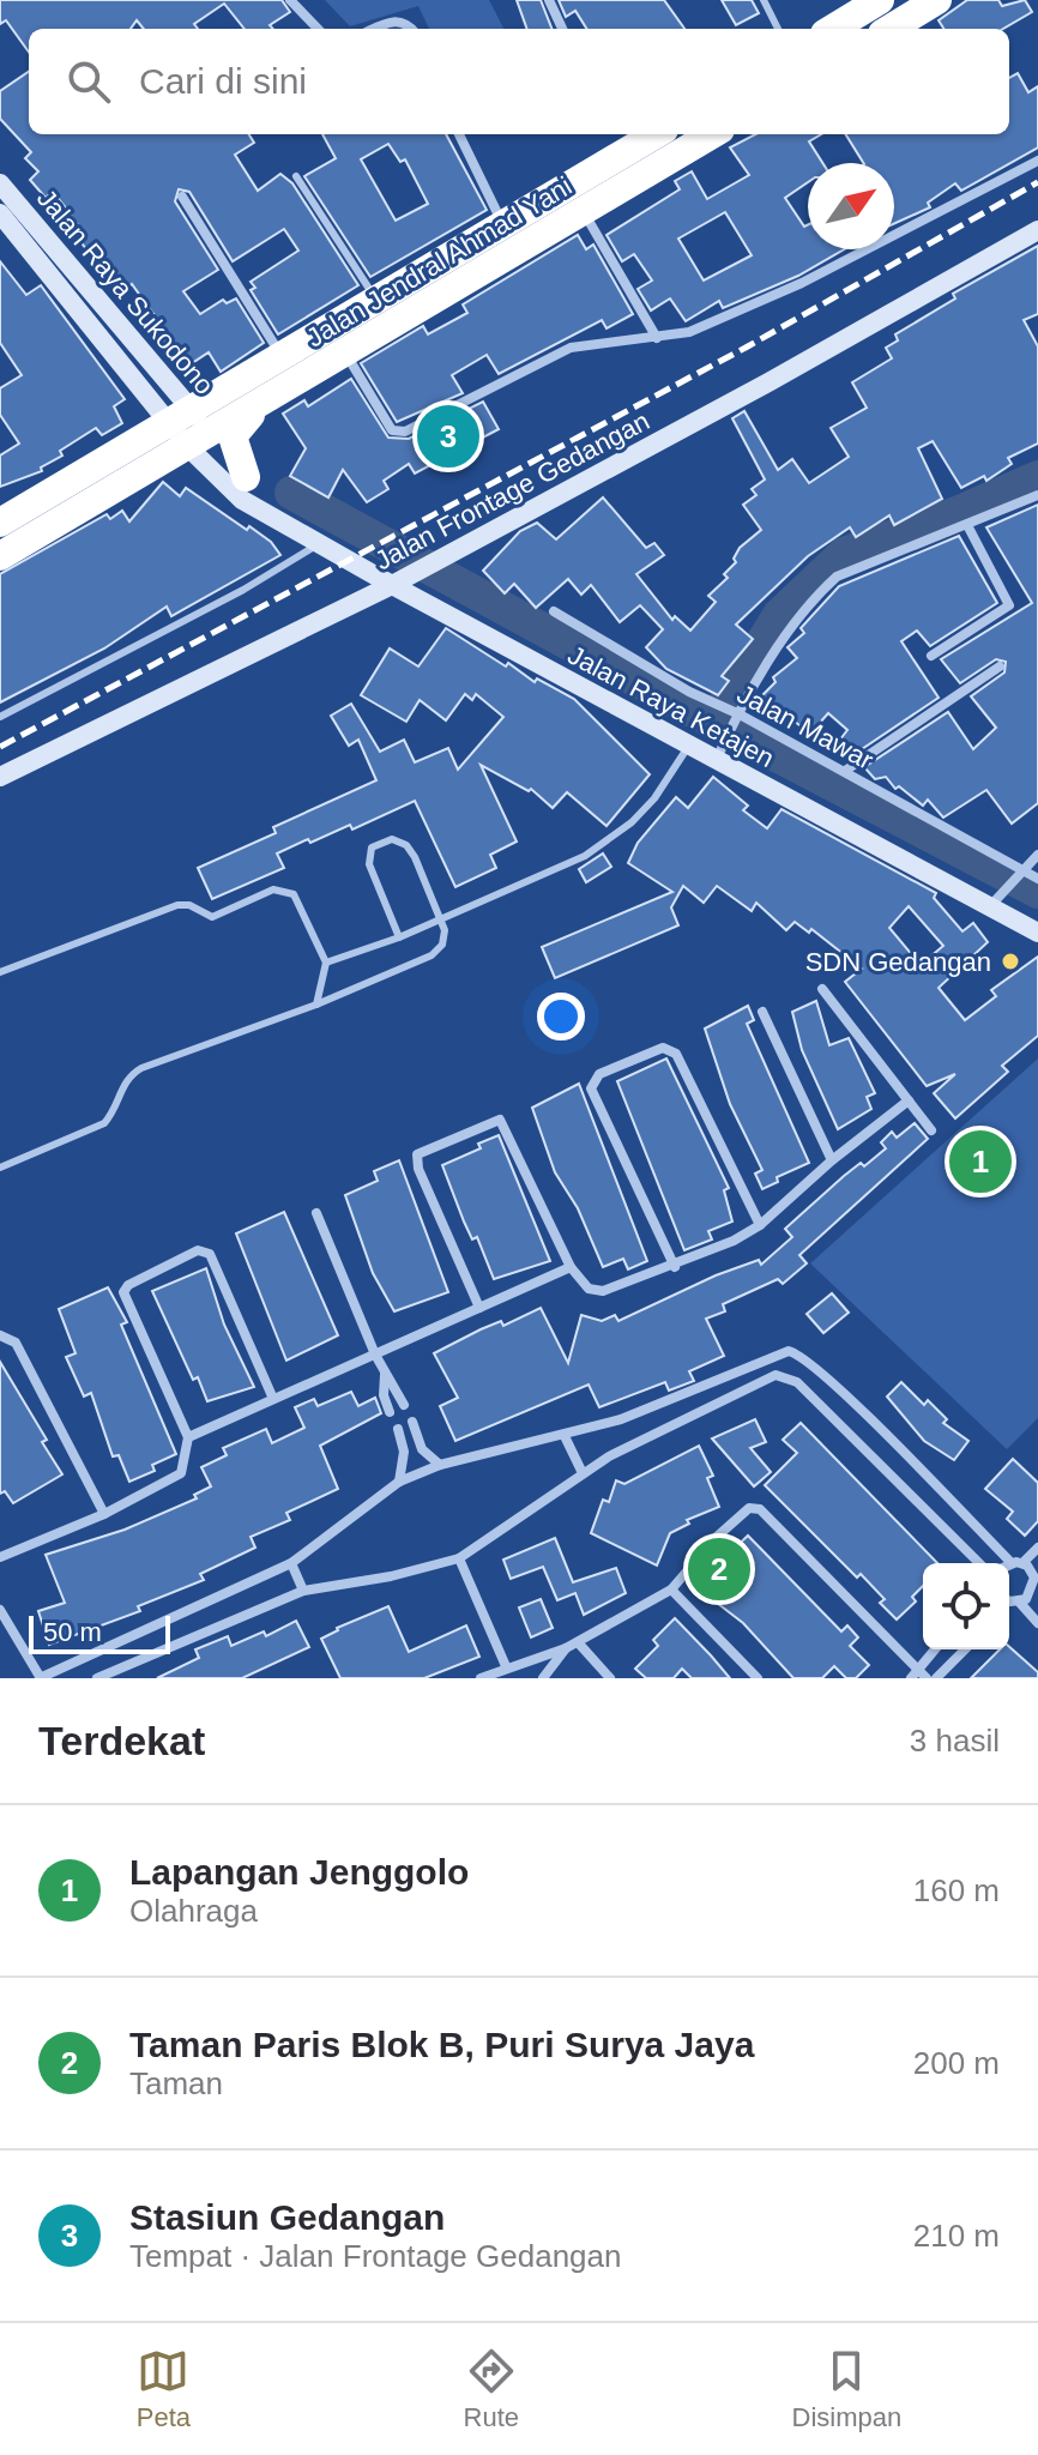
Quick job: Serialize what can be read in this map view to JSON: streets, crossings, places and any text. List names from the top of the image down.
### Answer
{
  "streets": {
    "highway": ["Jalan Jendral Ahmad Yani"],
    "street": [
      "Jalan Raya Sukodono",
      "Jalan Frontage Gedangan",
      "Jalan Raya Ketajen",
      "Jalan Mawar"
    ]
  },
  "crossings": [
    ["Jalan Jendral Ahmad Yani", "Jalan Raya Sukodono"],
    ["Jalan Jendral Ahmad Yani", "Jalan Raya Ketajen"],
    ["Jalan Raya Sukodono", "Jalan Raya Ketajen"],
    ["Jalan Frontage Gedangan", "Jalan Raya Ketajen"]
  ],
  "places": ["SDN Gedangan"],
  "scale_bar": "50 m",
  "north": "top right",
  "page": {
    "search": "Cari di sini",
    "pins": ["3", "1", "2"],
    "scale": "50 m",
    "heading": ["Terdekat", "3 hasil"],
    "list": [
      {
        "mark": "1",
        "name": "Lapangan Jenggolo",
        "note": "Olahraga",
        "value": "160 m"
      },
      {
        "mark": "2",
        "name": "Taman Paris Blok B, Puri Surya Jaya",
        "note": "Taman",
        "value": "200 m"
      },
      {
        "mark": "3",
        "name": "Stasiun Gedangan",
        "note": "Tempat · Jalan Frontage Gedangan",
        "value": "210 m"
      }
    ],
    "nav": ["Peta", "Rute", "Disimpan"]
  }
}
